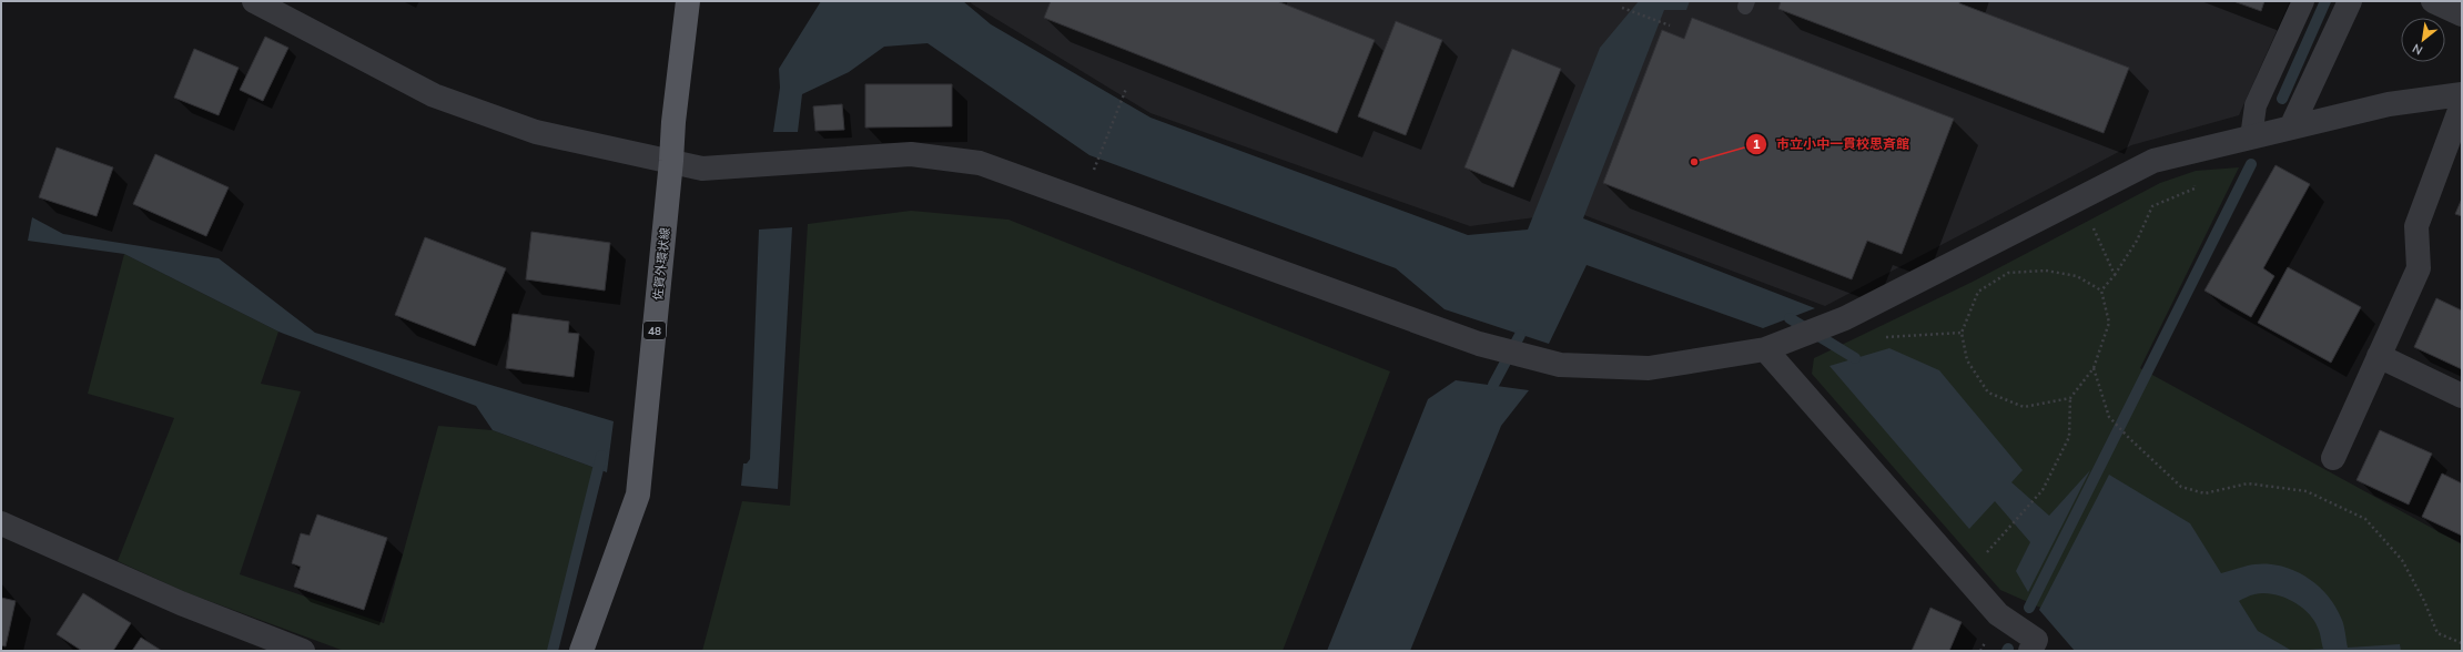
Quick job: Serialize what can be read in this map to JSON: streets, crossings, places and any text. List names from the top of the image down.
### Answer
{
  "streets": {
    "main road": ["佐賀外環状線", "48"]
  },
  "places": ["市立小中一貫校思斉館"],
  "north": "bottom left"
}
